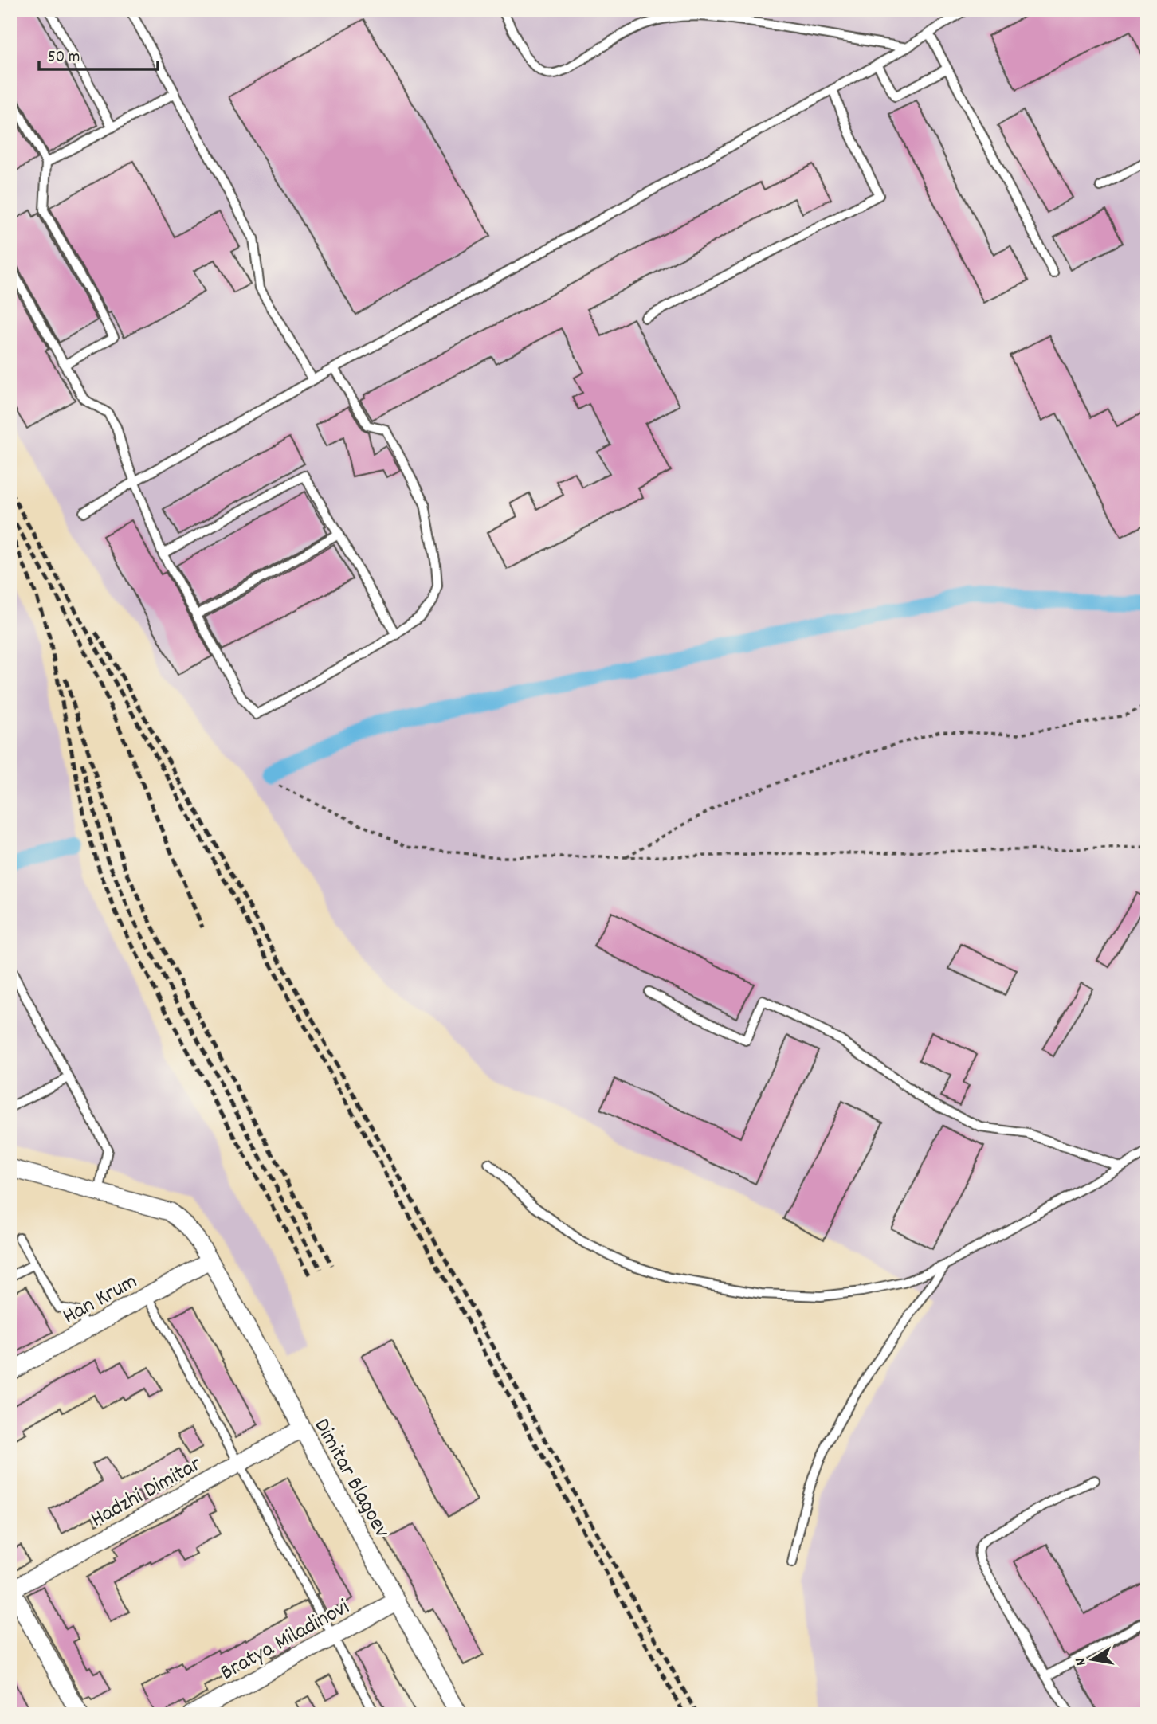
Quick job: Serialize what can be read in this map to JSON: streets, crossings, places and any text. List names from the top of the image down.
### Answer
{
  "streets": {
    "street": [
      "Han Krum",
      "Dimitar Blagoev",
      "Hadzhi Dimitar",
      "Bratya Miladinovi"
    ]
  },
  "crossings": [
    ["Han Krum", "Dimitar Blagoev"],
    ["Dimitar Blagoev", "Hadzhi Dimitar"],
    ["Dimitar Blagoev", "Bratya Miladinovi"]
  ],
  "scale_bar": "50 m",
  "north": "left"
}
